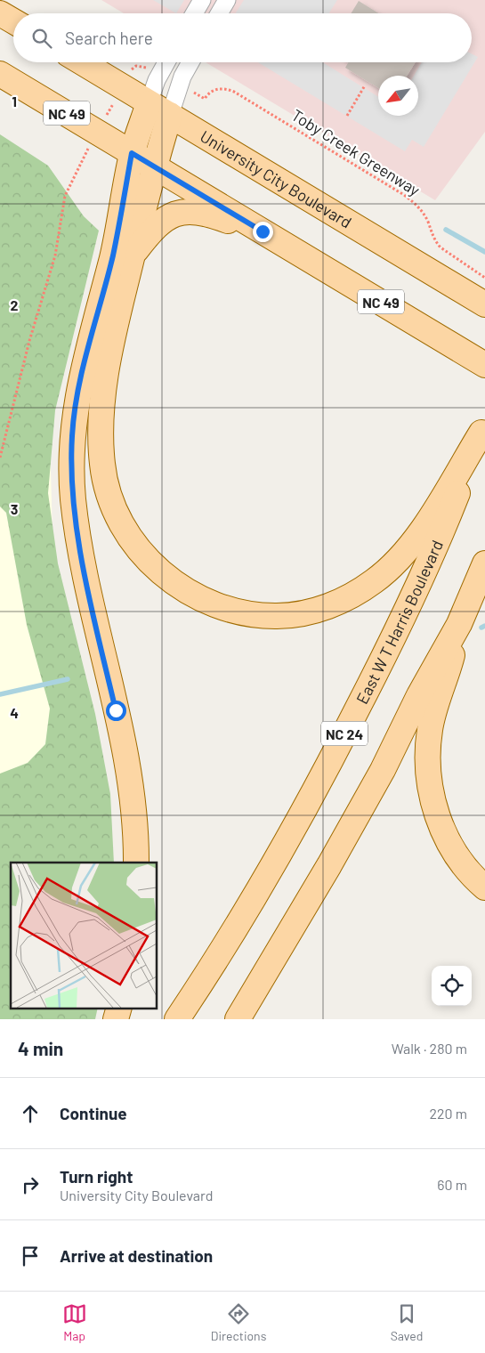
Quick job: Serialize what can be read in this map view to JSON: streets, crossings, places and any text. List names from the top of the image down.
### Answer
{
  "streets": {
    "main road": [
      "NC 49",
      "University City Boulevard",
      "East W T Harris Boulevard",
      "NC 24"
    ],
    "path": ["Toby Creek Greenway"]
  },
  "north": "bottom left",
  "page": {
    "search": "Search here",
    "heading": ["4 min", "Walk · 280 m"],
    "list": [
      ["Continue", "220 m"],
      ["Turn right", "University City Boulevard", "60 m"],
      "Arrive at destination"
    ],
    "nav": ["Map", "Directions", "Saved"]
  },
  "grid": {
    "rows": [
      "1",
      "2",
      "3",
      "4"
    ]
  }
}
